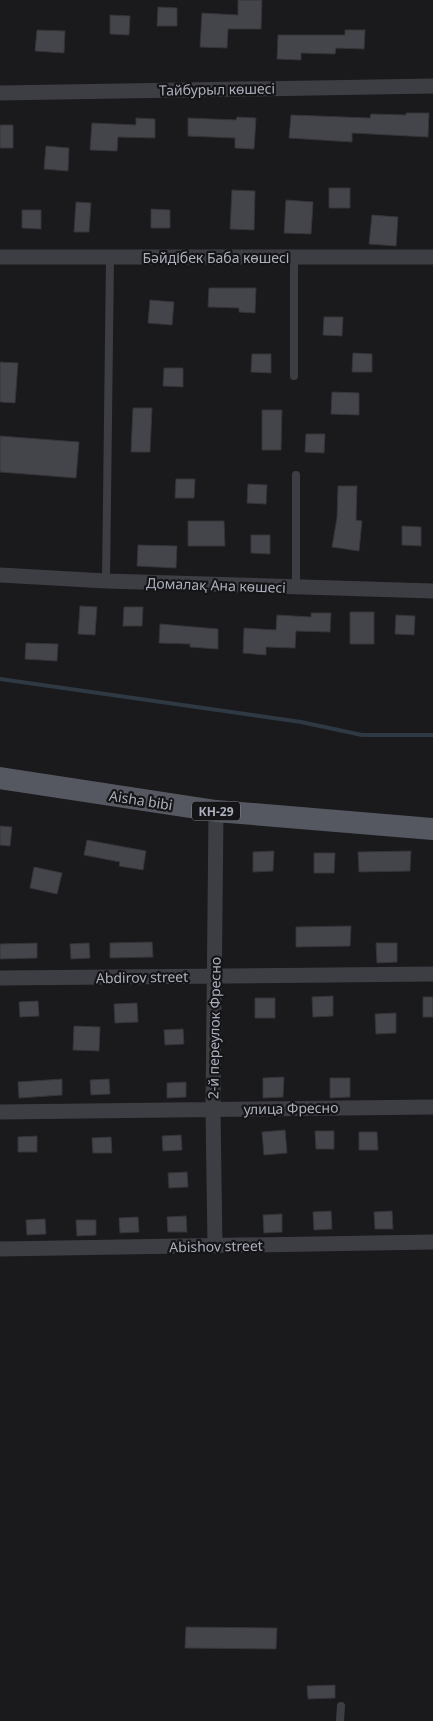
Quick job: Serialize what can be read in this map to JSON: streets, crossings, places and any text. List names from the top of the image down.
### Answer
{
  "streets": {
    "main road": ["Aisha bibi", "КН-29"],
    "street": [
      "Тайбурыл көшесі",
      "Бәйдібек Баба көшесі",
      "Домалақ Ана көшесі",
      "Abdirov street",
      "2-й переулок Фресно",
      "улица Фресно",
      "Abishov street"
    ]
  },
  "crossings": [
    ["Aisha bibi", "2-й переулок Фресно"],
    ["Abdirov street", "2-й переулок Фресно"],
    ["2-й переулок Фресно", "улица Фресно"],
    ["2-й переулок Фресно", "Abishov street"]
  ]
}
